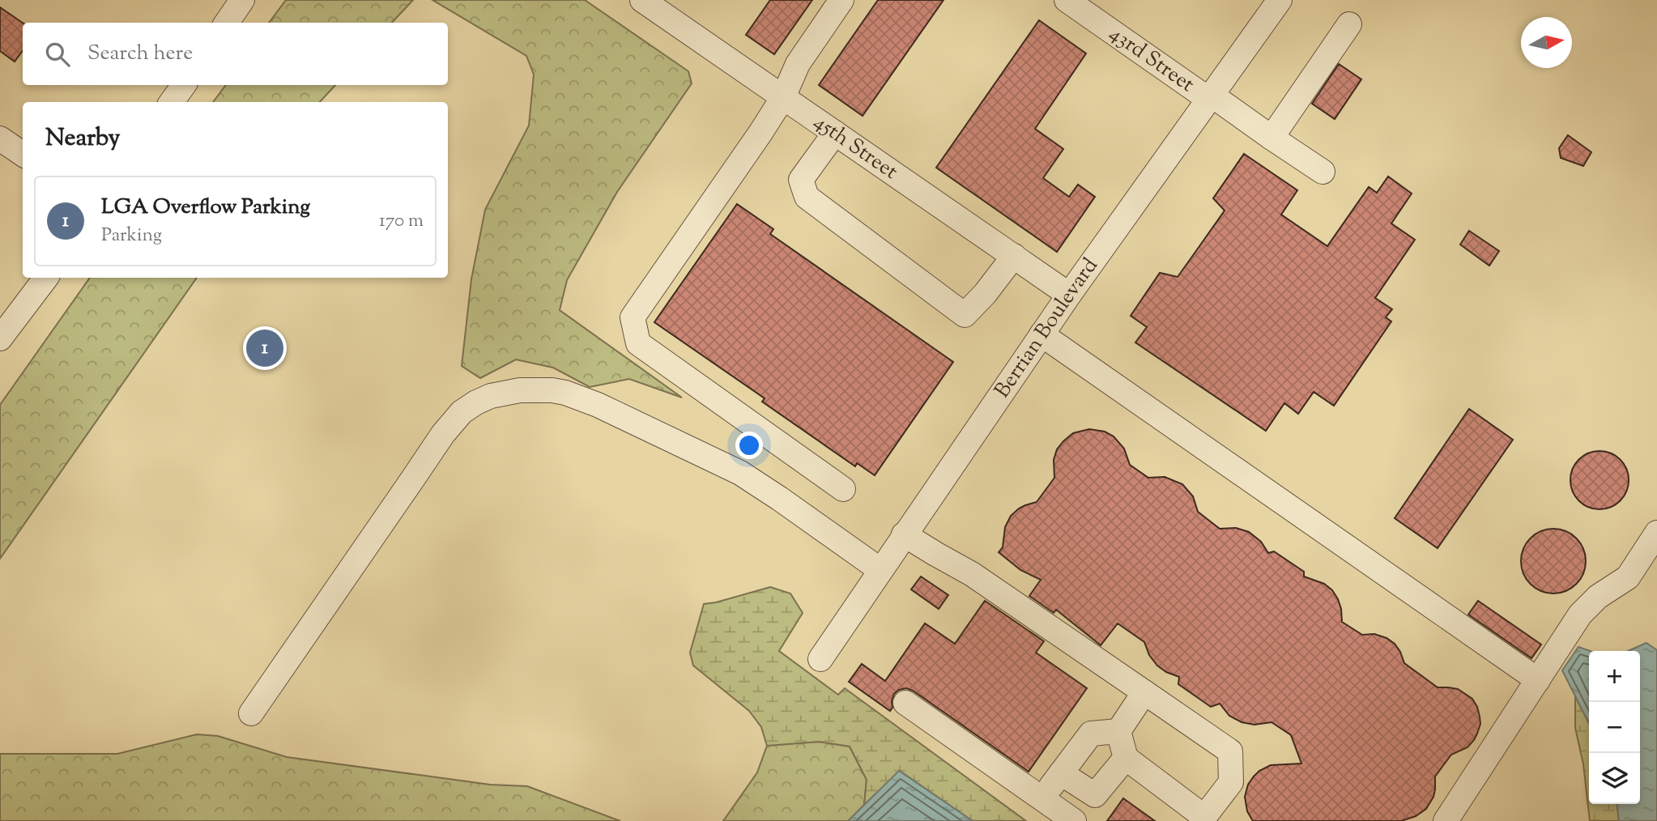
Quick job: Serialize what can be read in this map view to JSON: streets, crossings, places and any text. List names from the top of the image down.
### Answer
{
  "streets": {
    "street": ["43rd Street", "45th Street", "Berrian Boulevard"]
  },
  "crossings": [
    ["43rd Street", "Berrian Boulevard"],
    ["45th Street", "Berrian Boulevard"]
  ],
  "north": "right",
  "page": {
    "search": "Search here",
    "heading": "Nearby",
    "list": [
      {
        "mark": "1",
        "name": "LGA Overflow Parking",
        "note": "Parking",
        "value": "170 m"
      }
    ],
    "pins": "1",
    "map_buttons": ["+", "−"]
  }
}
